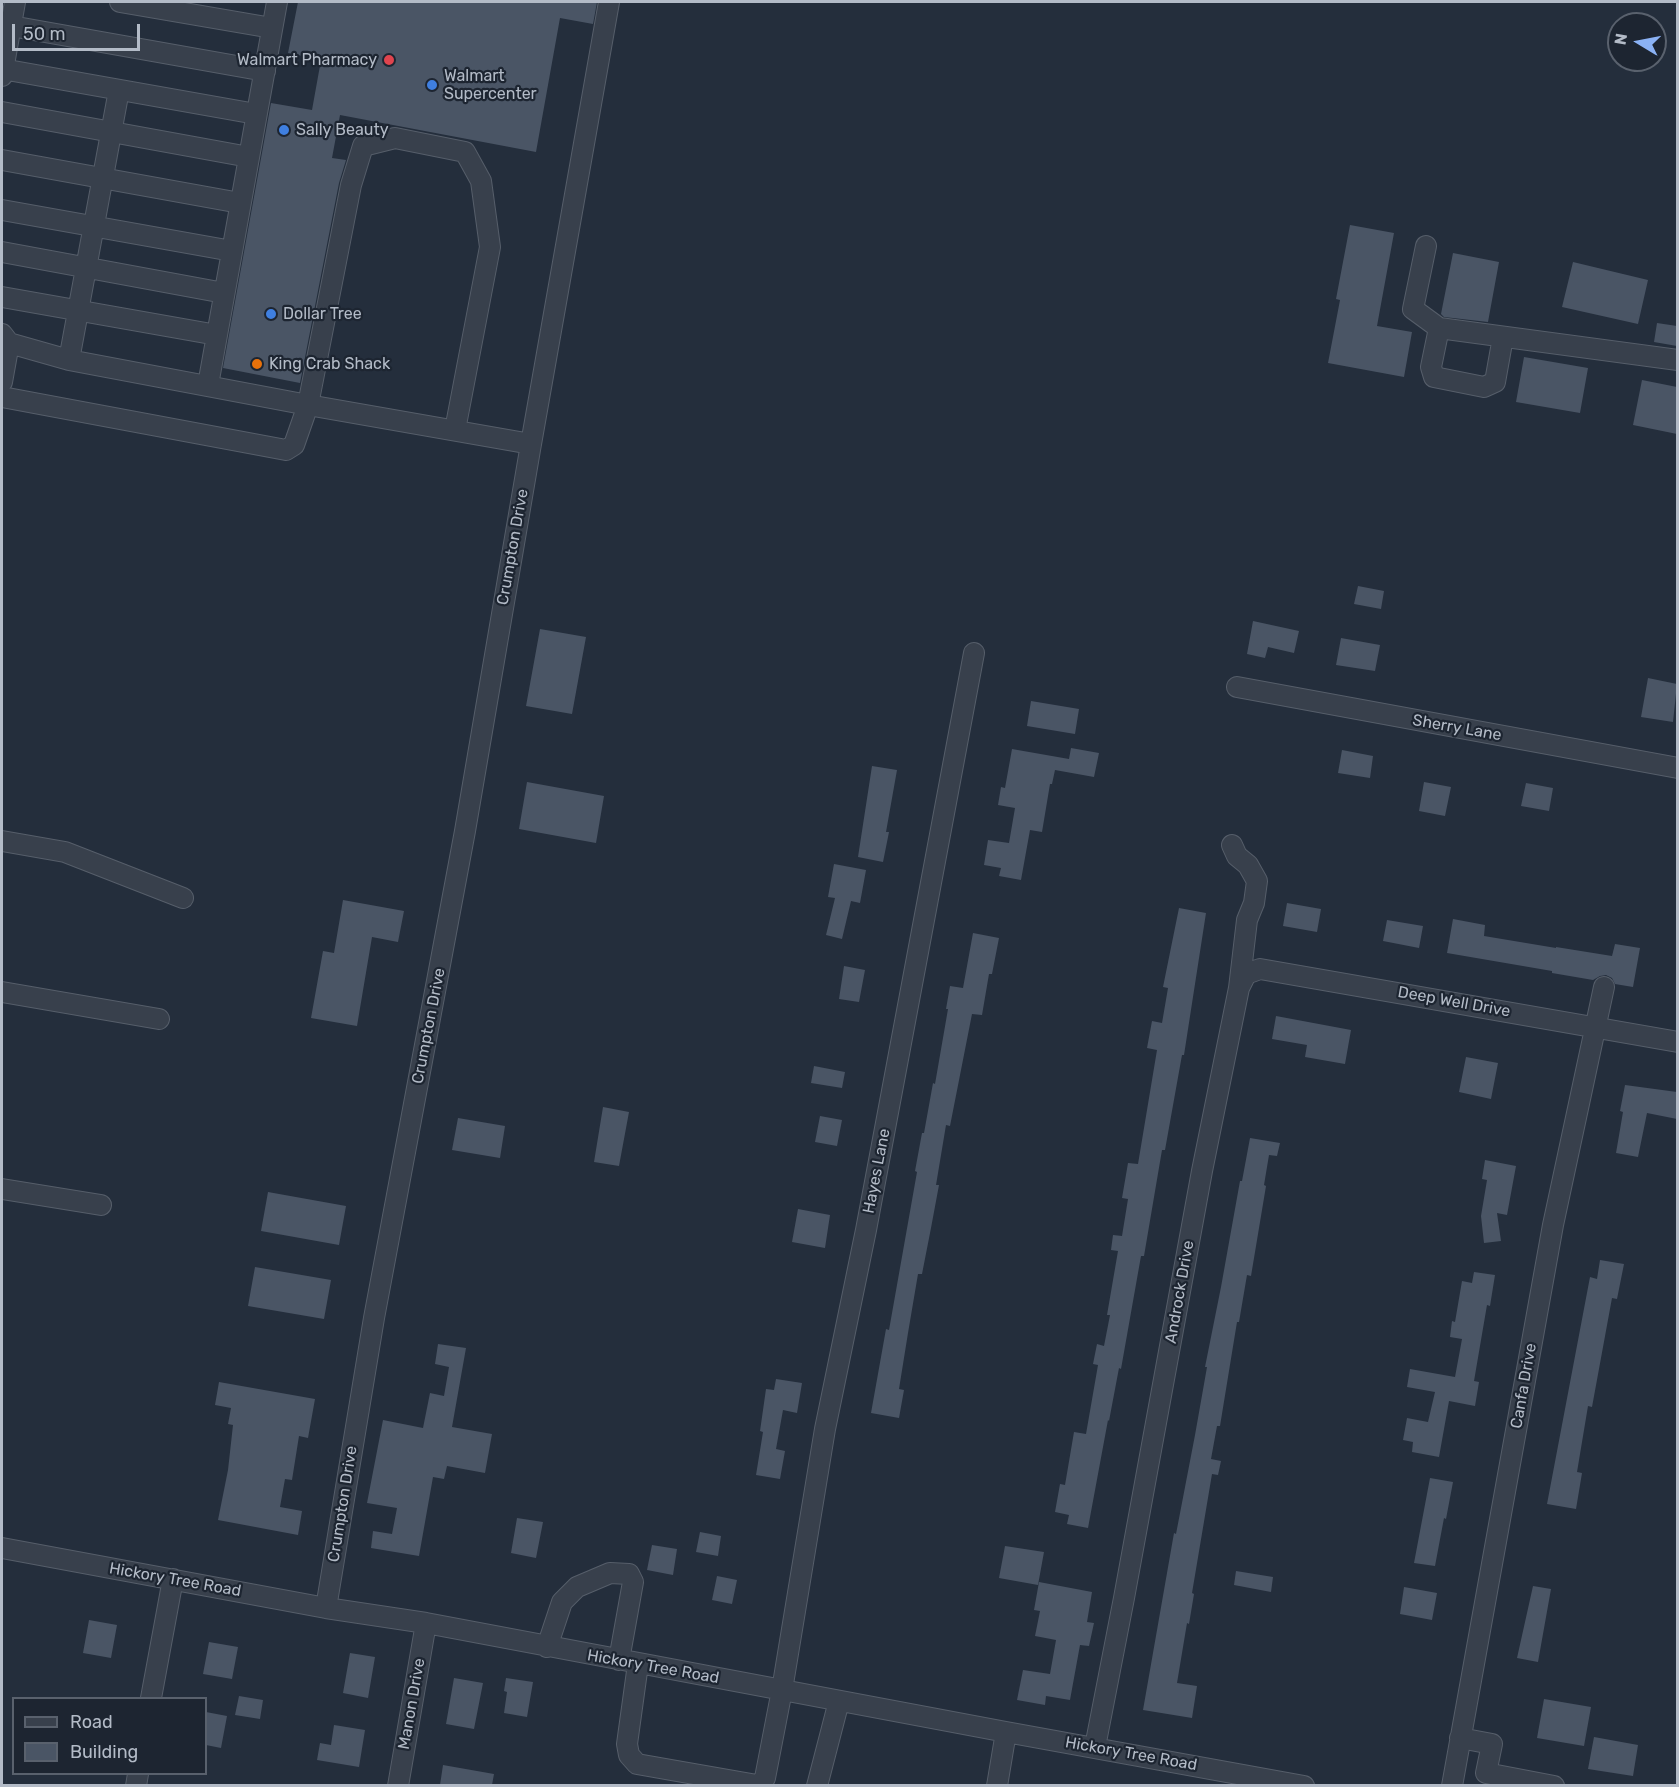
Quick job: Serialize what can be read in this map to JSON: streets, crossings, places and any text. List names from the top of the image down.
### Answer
{
  "streets": {
    "street": [
      "Crumpton Drive",
      "Sherry Lane",
      "Deep Well Drive",
      "Hayes Lane",
      "Androck Drive",
      "Canfa Drive",
      "Hickory Tree Road",
      "Manon Drive"
    ]
  },
  "crossings": [
    ["Crumpton Drive", "Hickory Tree Road"],
    ["Deep Well Drive", "Androck Drive"],
    ["Deep Well Drive", "Canfa Drive"],
    ["Hayes Lane", "Hickory Tree Road"],
    ["Androck Drive", "Hickory Tree Road"],
    ["Hickory Tree Road", "Manon Drive"]
  ],
  "places": [
    "Walmart Pharmacy",
    "Walmart Supercenter",
    "Sally Beauty",
    "Dollar Tree",
    "King Crab Shack"
  ],
  "legend": ["Road", "Building"],
  "scale_bar": "50 m",
  "north": "left"
}
